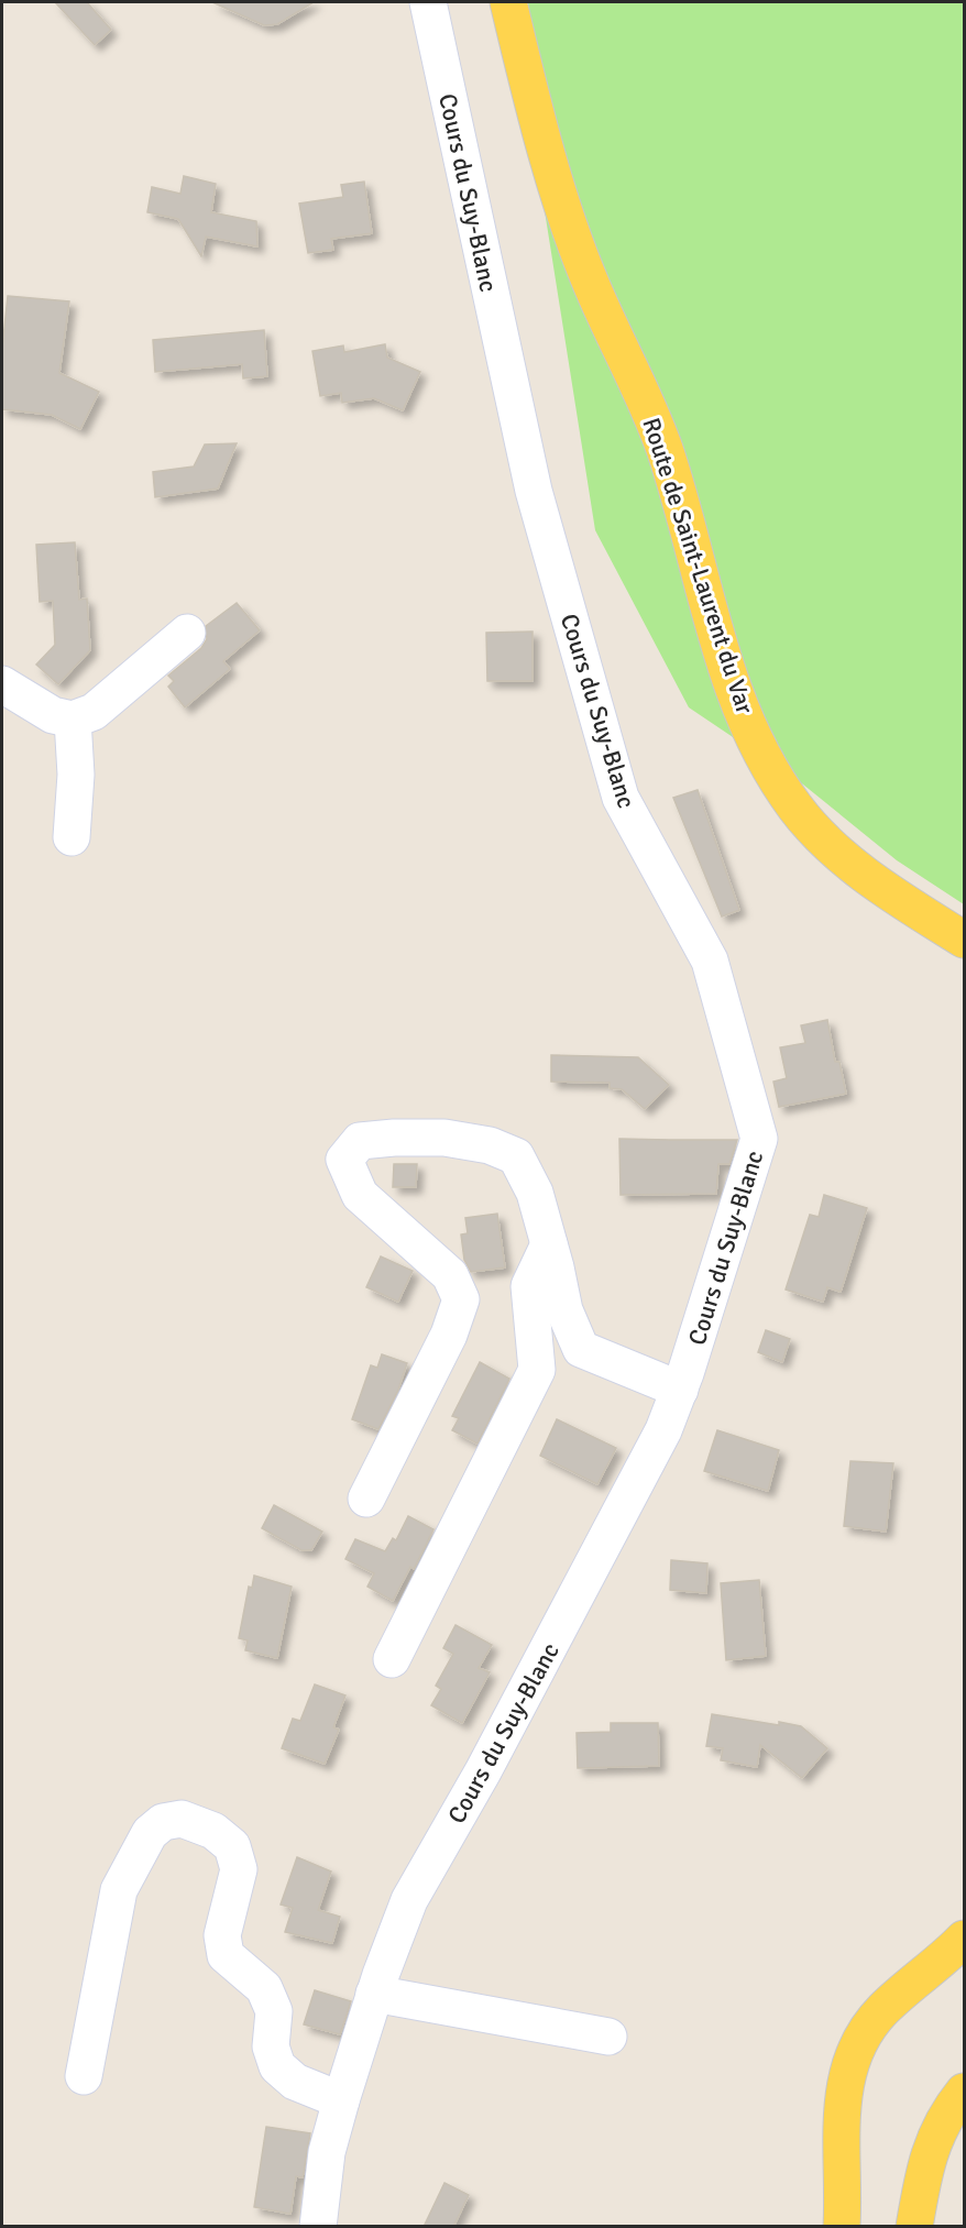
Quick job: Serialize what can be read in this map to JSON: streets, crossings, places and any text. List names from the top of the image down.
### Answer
{
  "streets": {
    "main road": ["Route de Saint-Laurent du Var"],
    "street": ["Cours du Suy-Blanc"]
  }
}
